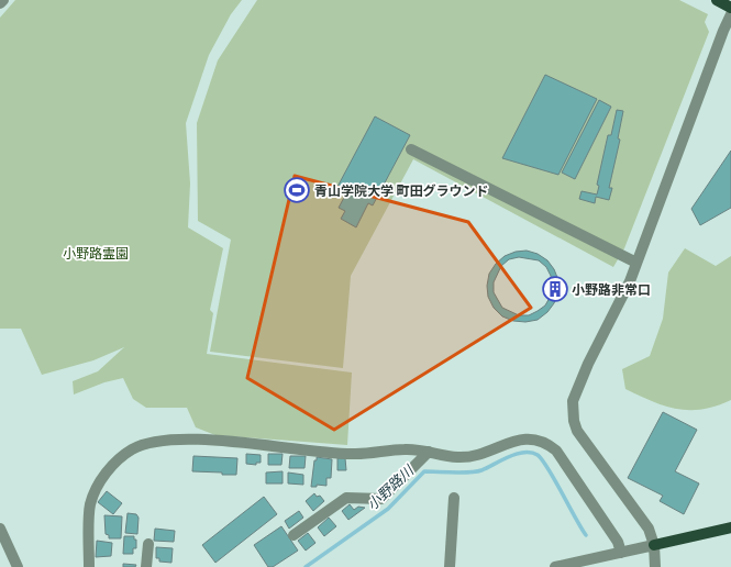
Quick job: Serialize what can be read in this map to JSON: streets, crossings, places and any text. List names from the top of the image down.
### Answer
{
  "water": ["小野路川"],
  "parks": ["小野路霊園"],
  "places": {
    "sports": ["青山学院大学 町田グラウンド"],
    "building": ["小野路非常口"]
  }
}
